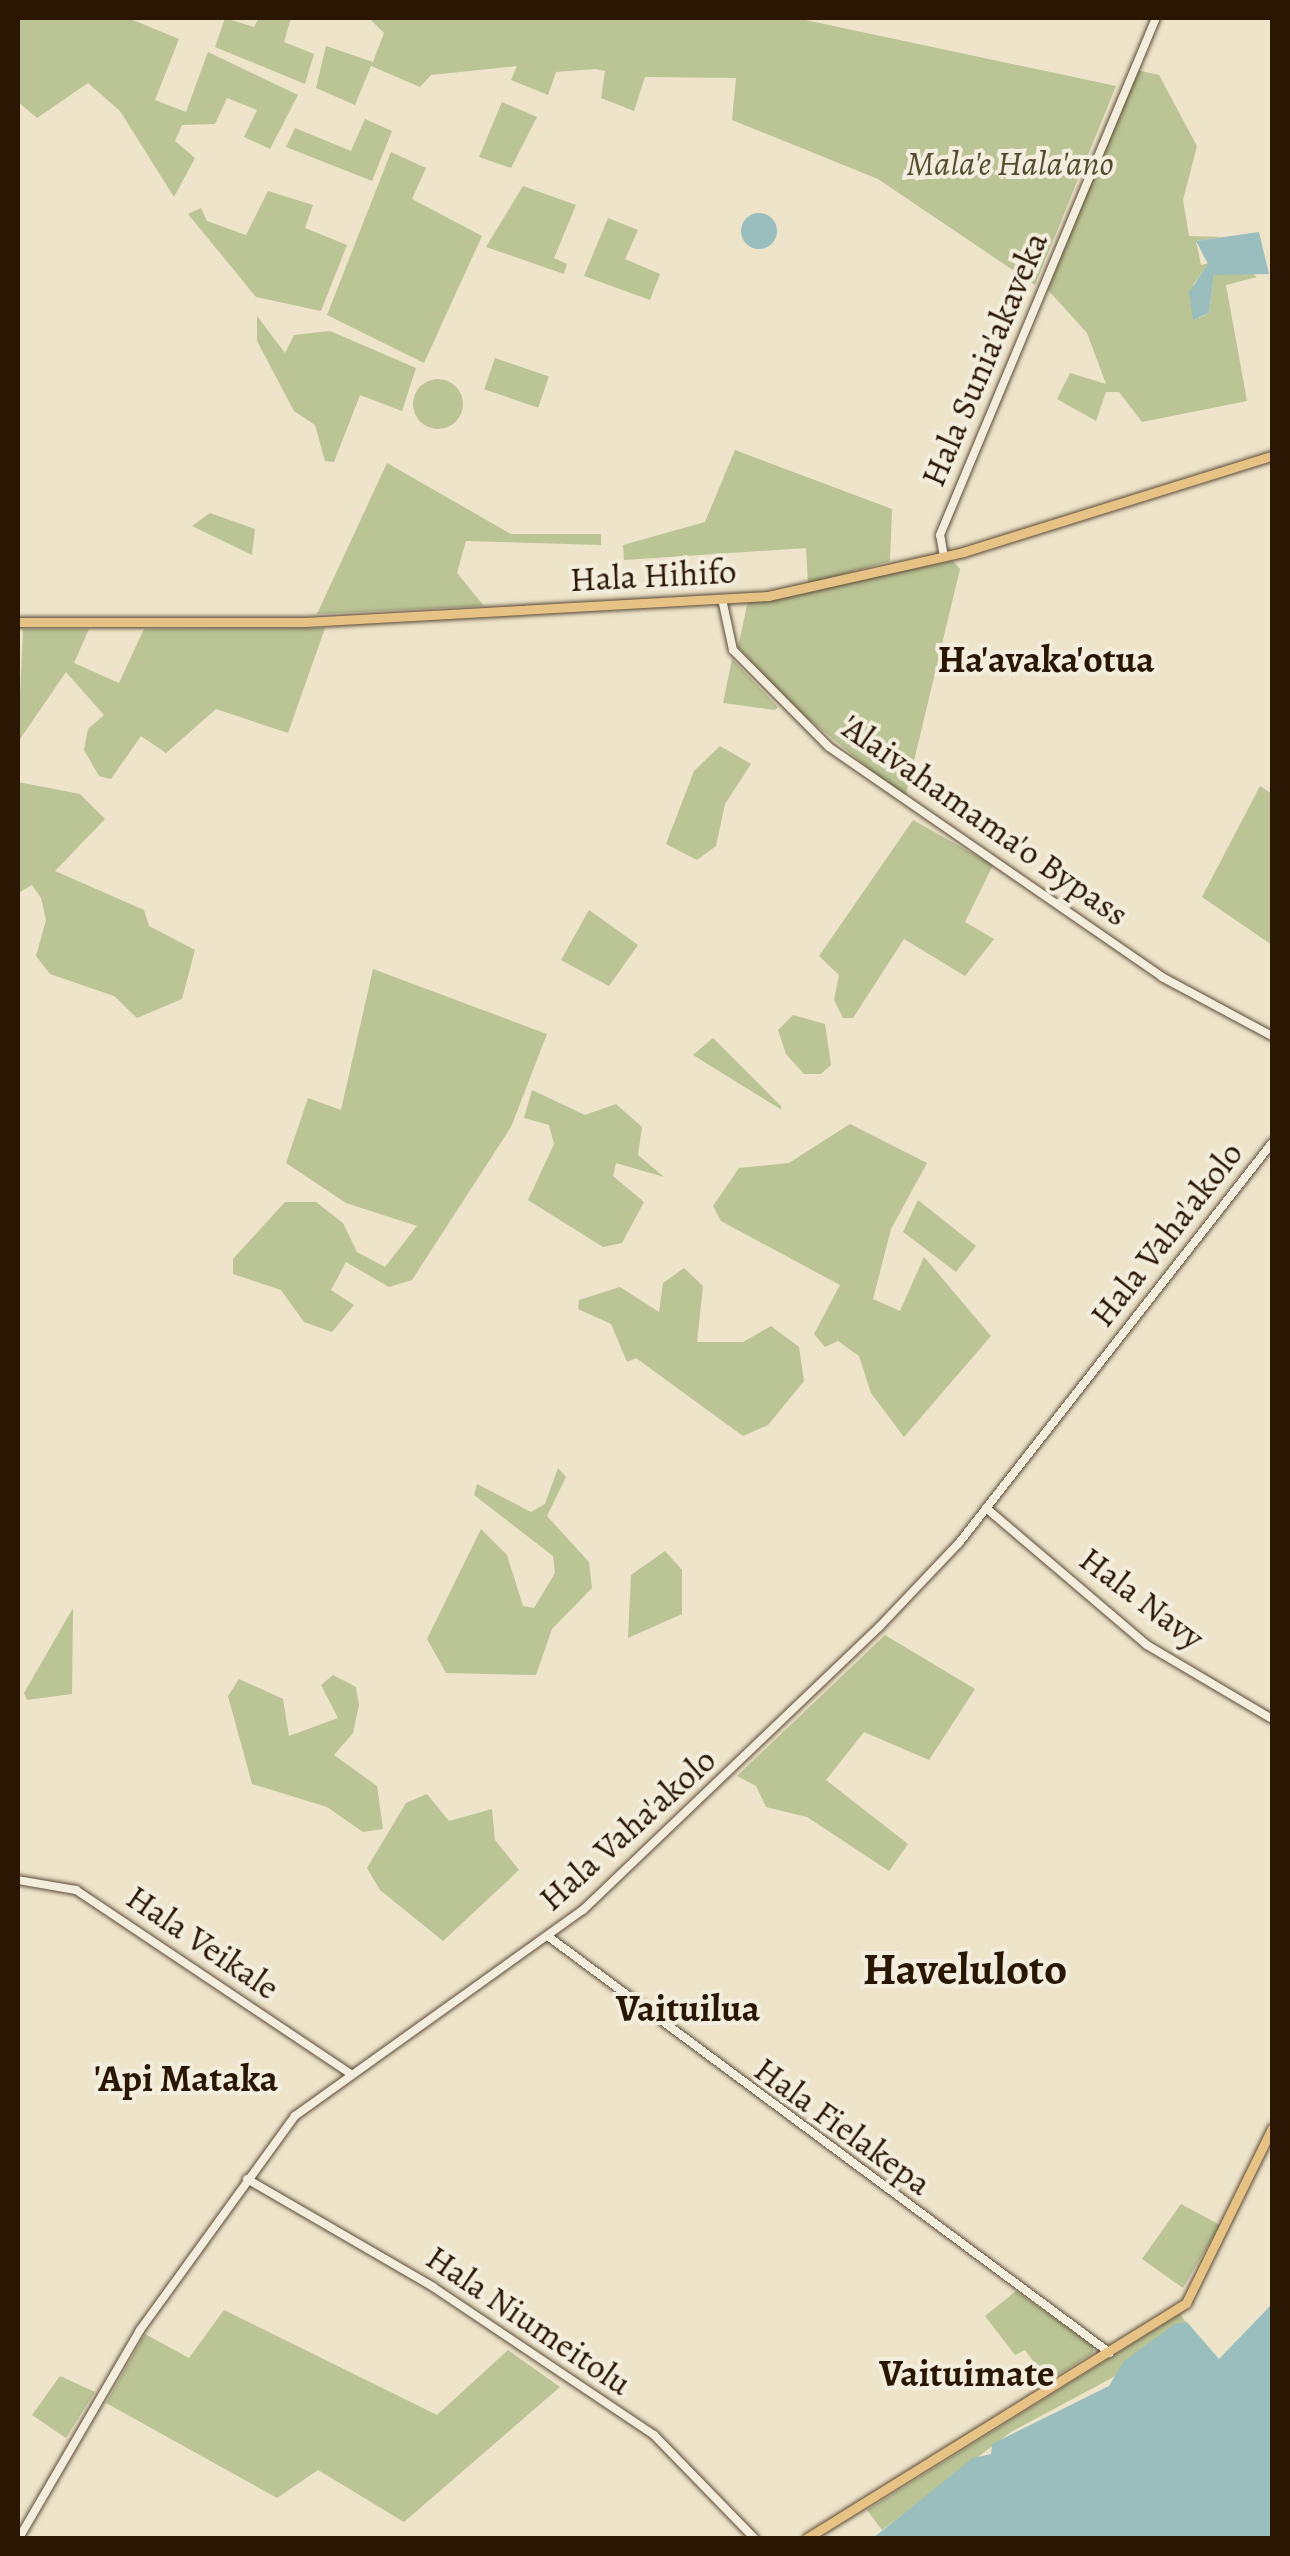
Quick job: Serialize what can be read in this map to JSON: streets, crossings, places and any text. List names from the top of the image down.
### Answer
{
  "streets": {
    "main road": ["Hala Hihifo"],
    "street": [
      "Hala Sunia'akaveka",
      "'Alaivahamama'o Bypass",
      "Hala Vaha'akolo",
      "Hala Navy",
      "Hala Veikale",
      "Hala Fielakepa",
      "Hala Niumeitolu"
    ]
  },
  "crossings": [
    ["Hala Sunia'akaveka", "Hala Hihifo"],
    ["Hala Hihifo", "'Alaivahamama'o Bypass"],
    ["Hala Vaha'akolo", "Hala Navy"],
    ["Hala Vaha'akolo", "Hala Veikale"],
    ["Hala Vaha'akolo", "Hala Fielakepa"],
    ["Hala Vaha'akolo", "Hala Niumeitolu"]
  ],
  "districts": [
    "Ha'avaka'otua",
    "Haveluloto",
    "Vaituilua",
    "'Api Mataka",
    "Vaituimate"
  ],
  "parks": ["Mala'e Hala'ano"]
}
